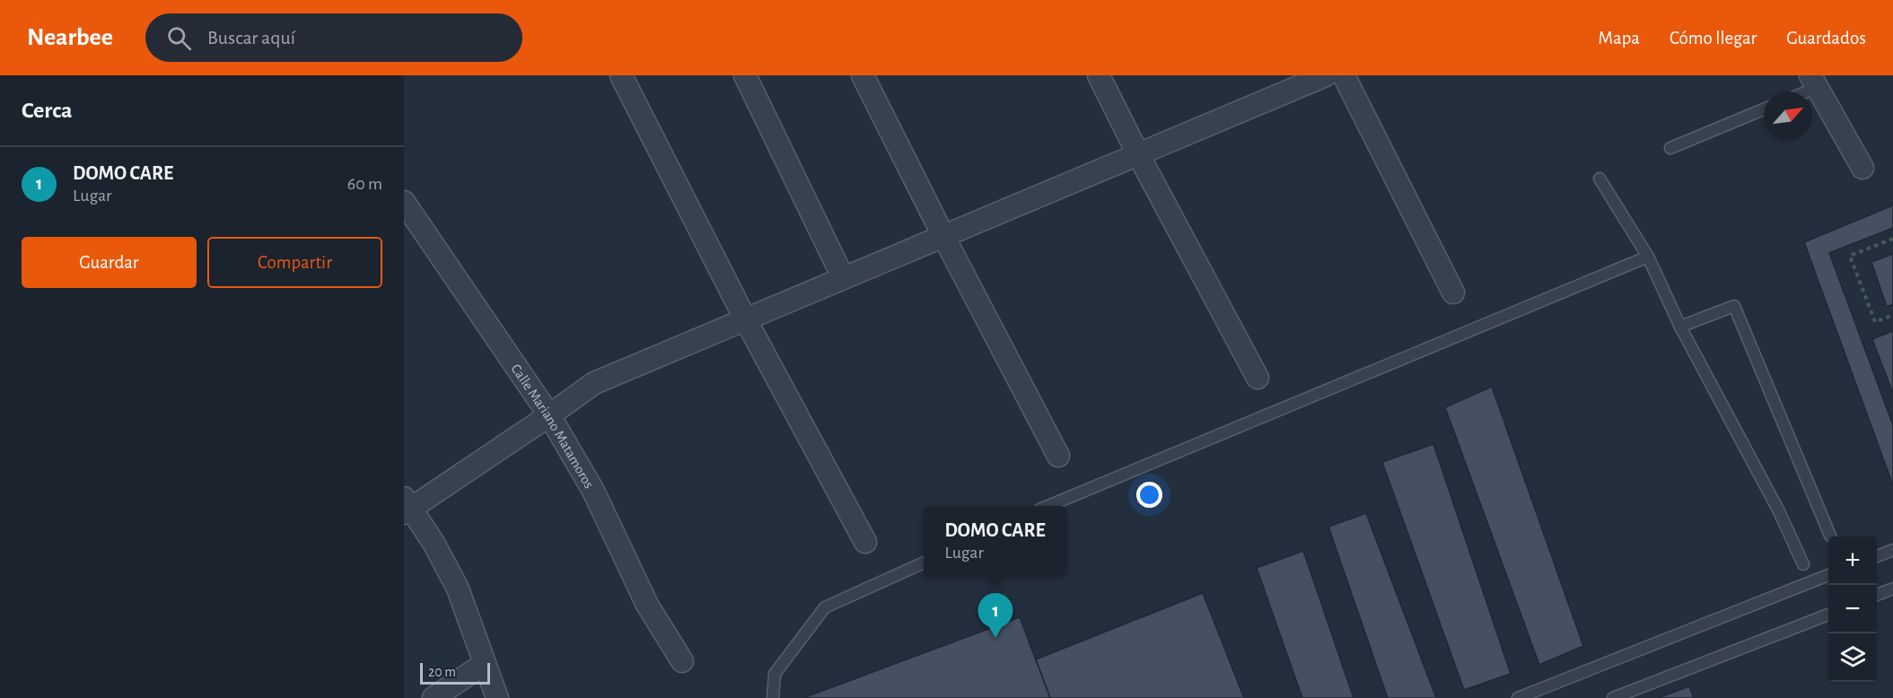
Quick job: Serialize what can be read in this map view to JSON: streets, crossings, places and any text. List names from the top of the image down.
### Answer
{
  "streets": {
    "street": ["Calle Mariano Matamoros"]
  },
  "scale_bar": "20 m",
  "north": "top right",
  "page": {
    "header": "Nearbee",
    "search": "Buscar aquí",
    "nav": ["Mapa", "Cómo llegar", "Guardados"],
    "heading": "Cerca",
    "list": [
      {
        "mark": "1",
        "name": "DOMO CARE",
        "note": "Lugar",
        "value": "60 m"
      }
    ],
    "buttons": ["Guardar", "Compartir"],
    "popup": ["DOMO CARE", "Lugar"],
    "map_buttons": ["+", "−"],
    "pins": "1",
    "scale": "20 m"
  }
}
